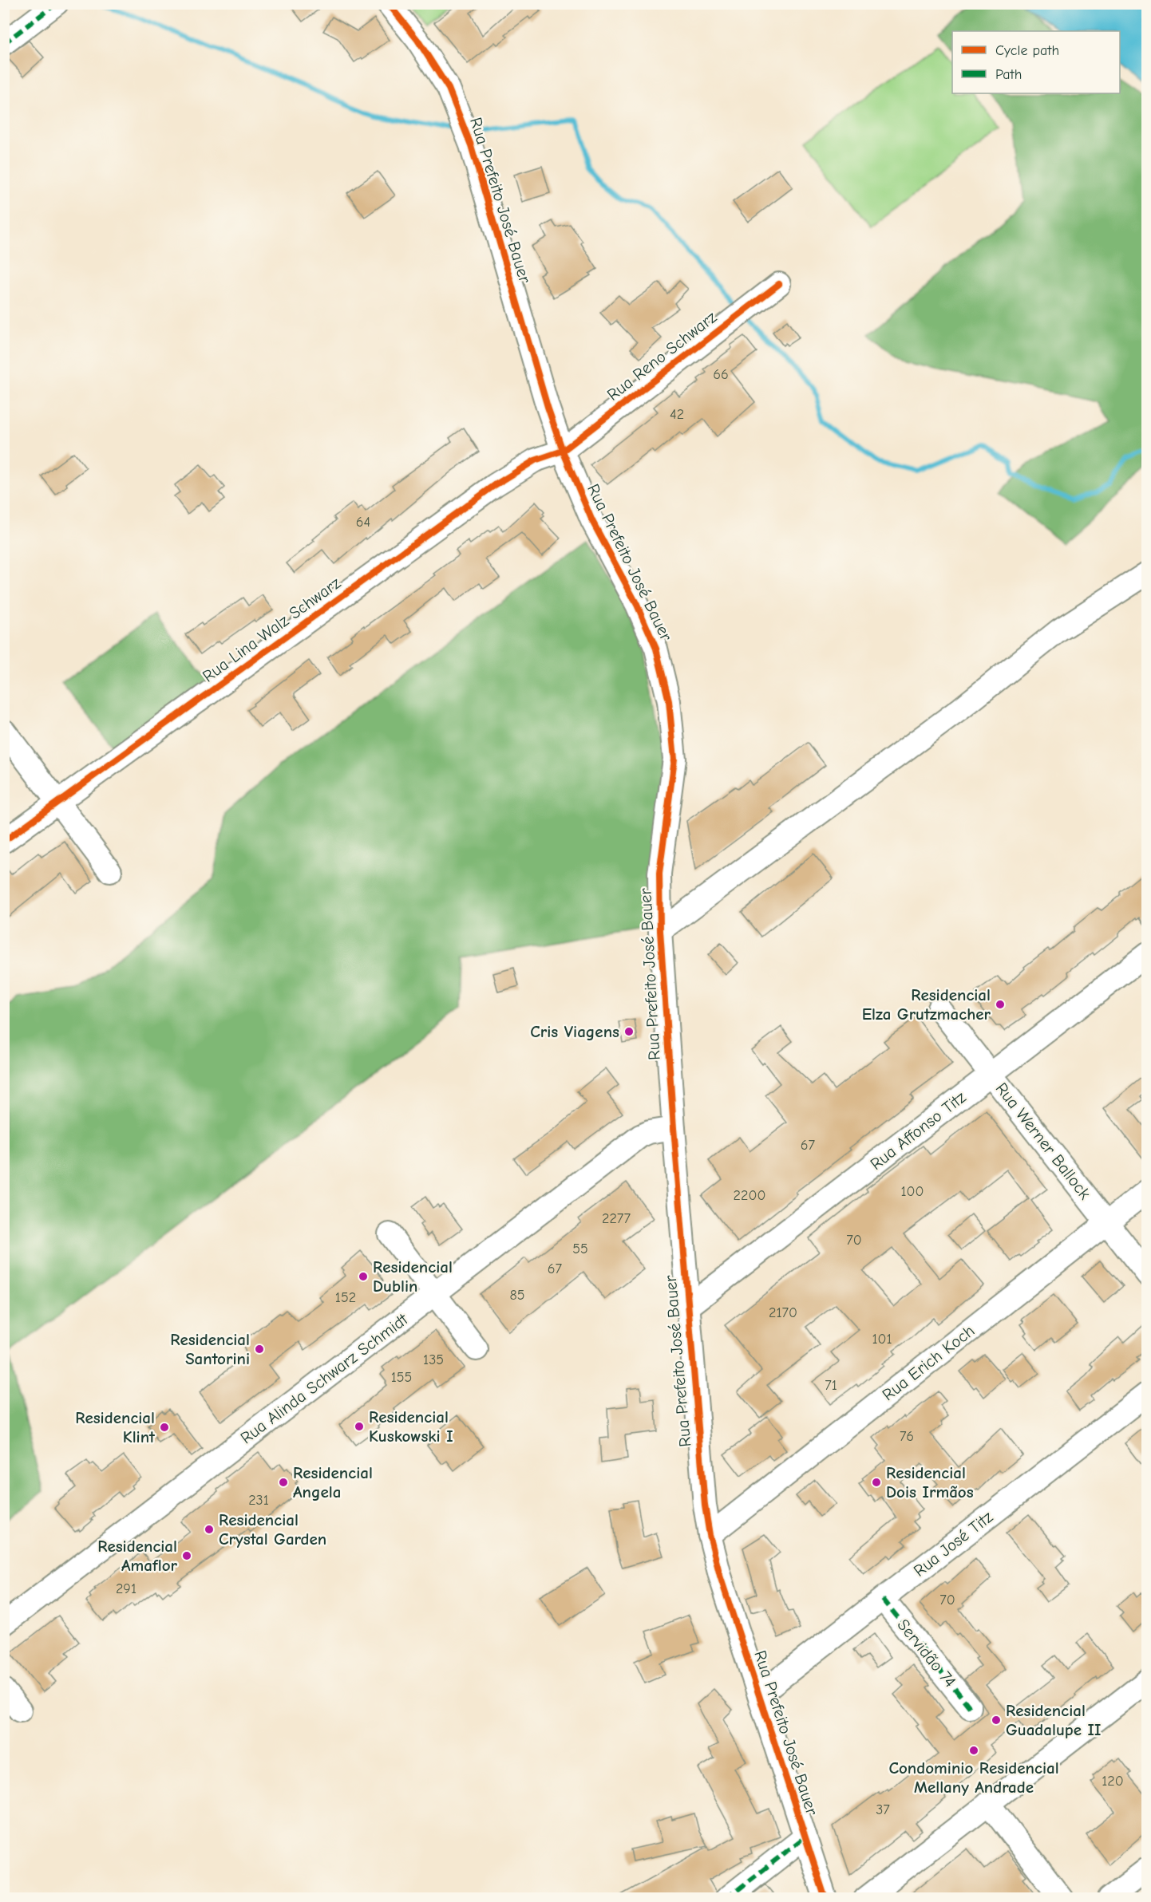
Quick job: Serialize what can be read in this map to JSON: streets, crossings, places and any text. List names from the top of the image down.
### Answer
{
  "streets": {
    "street": [
      "Rua Prefeito José Bauer",
      "Rua Reno Schwarz",
      "Rua Lina Walz Schwarz",
      "Rua Affonso Titz",
      "Rua Werner Ballock",
      "Rua Erich Koch",
      "Rua Alinda Schwarz Schmidt",
      "Rua José Titz",
      "Servidão 74"
    ]
  },
  "crossings": [
    ["Rua Prefeito José Bauer", "Rua Reno Schwarz"],
    ["Rua Prefeito José Bauer", "Rua Lina Walz Schwarz"],
    ["Rua Prefeito José Bauer", "Rua Affonso Titz"],
    ["Rua Prefeito José Bauer", "Rua Erich Koch"],
    ["Rua Prefeito José Bauer", "Rua Alinda Schwarz Schmidt"],
    ["Rua Prefeito José Bauer", "Rua José Titz"],
    ["Rua Reno Schwarz", "Rua Lina Walz Schwarz"],
    ["Rua Affonso Titz", "Rua Werner Ballock"],
    ["Rua Werner Ballock", "Rua Erich Koch"],
    ["Rua José Titz", "Servidão 74"]
  ],
  "places": [
    "Residencial Elza Grutzmacher",
    "Cris Viagens",
    "Residencial Dublin",
    "Residencial Santorini",
    "Residencial Kuskowski I",
    "Residencial Klint",
    "Residencial Angela",
    "Residencial Dois Irmãos",
    "Residencial Crystal Garden",
    "Residencial Amaflor",
    "Residencial Guadalupe II",
    "Condominio Residencial Mellany Andrade"
  ],
  "house_numbers": [
    "66",
    "42",
    "64",
    "67",
    "100",
    "2200",
    "2277",
    "70",
    "55",
    "67",
    "85",
    "152",
    "2170",
    "101",
    "135",
    "155",
    "71",
    "76",
    "231",
    "291",
    "70",
    "120",
    "37"
  ],
  "legend": ["Cycle path", "Path"]
}
